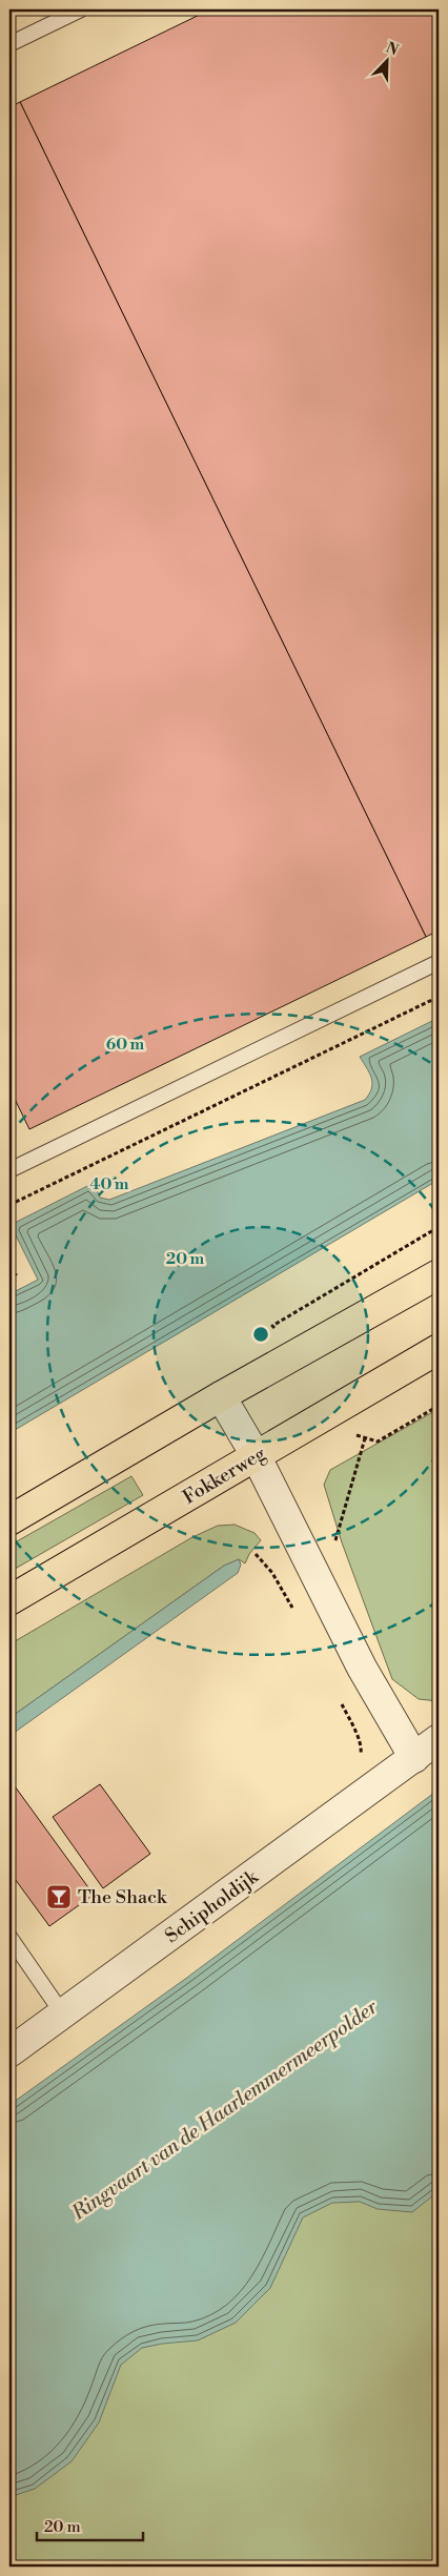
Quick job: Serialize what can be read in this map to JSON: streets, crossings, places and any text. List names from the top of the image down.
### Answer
{
  "streets": {
    "main road": ["Fokkerweg"],
    "street": ["Schipholdijk"]
  },
  "water": ["Ringvaart van de Haarlemmermeerpolder"],
  "places": {
    "bar": ["The Shack"]
  },
  "scale_bar": "20 m",
  "north": "top right",
  "rings": ["60 m", "40 m", "20 m"]
}
